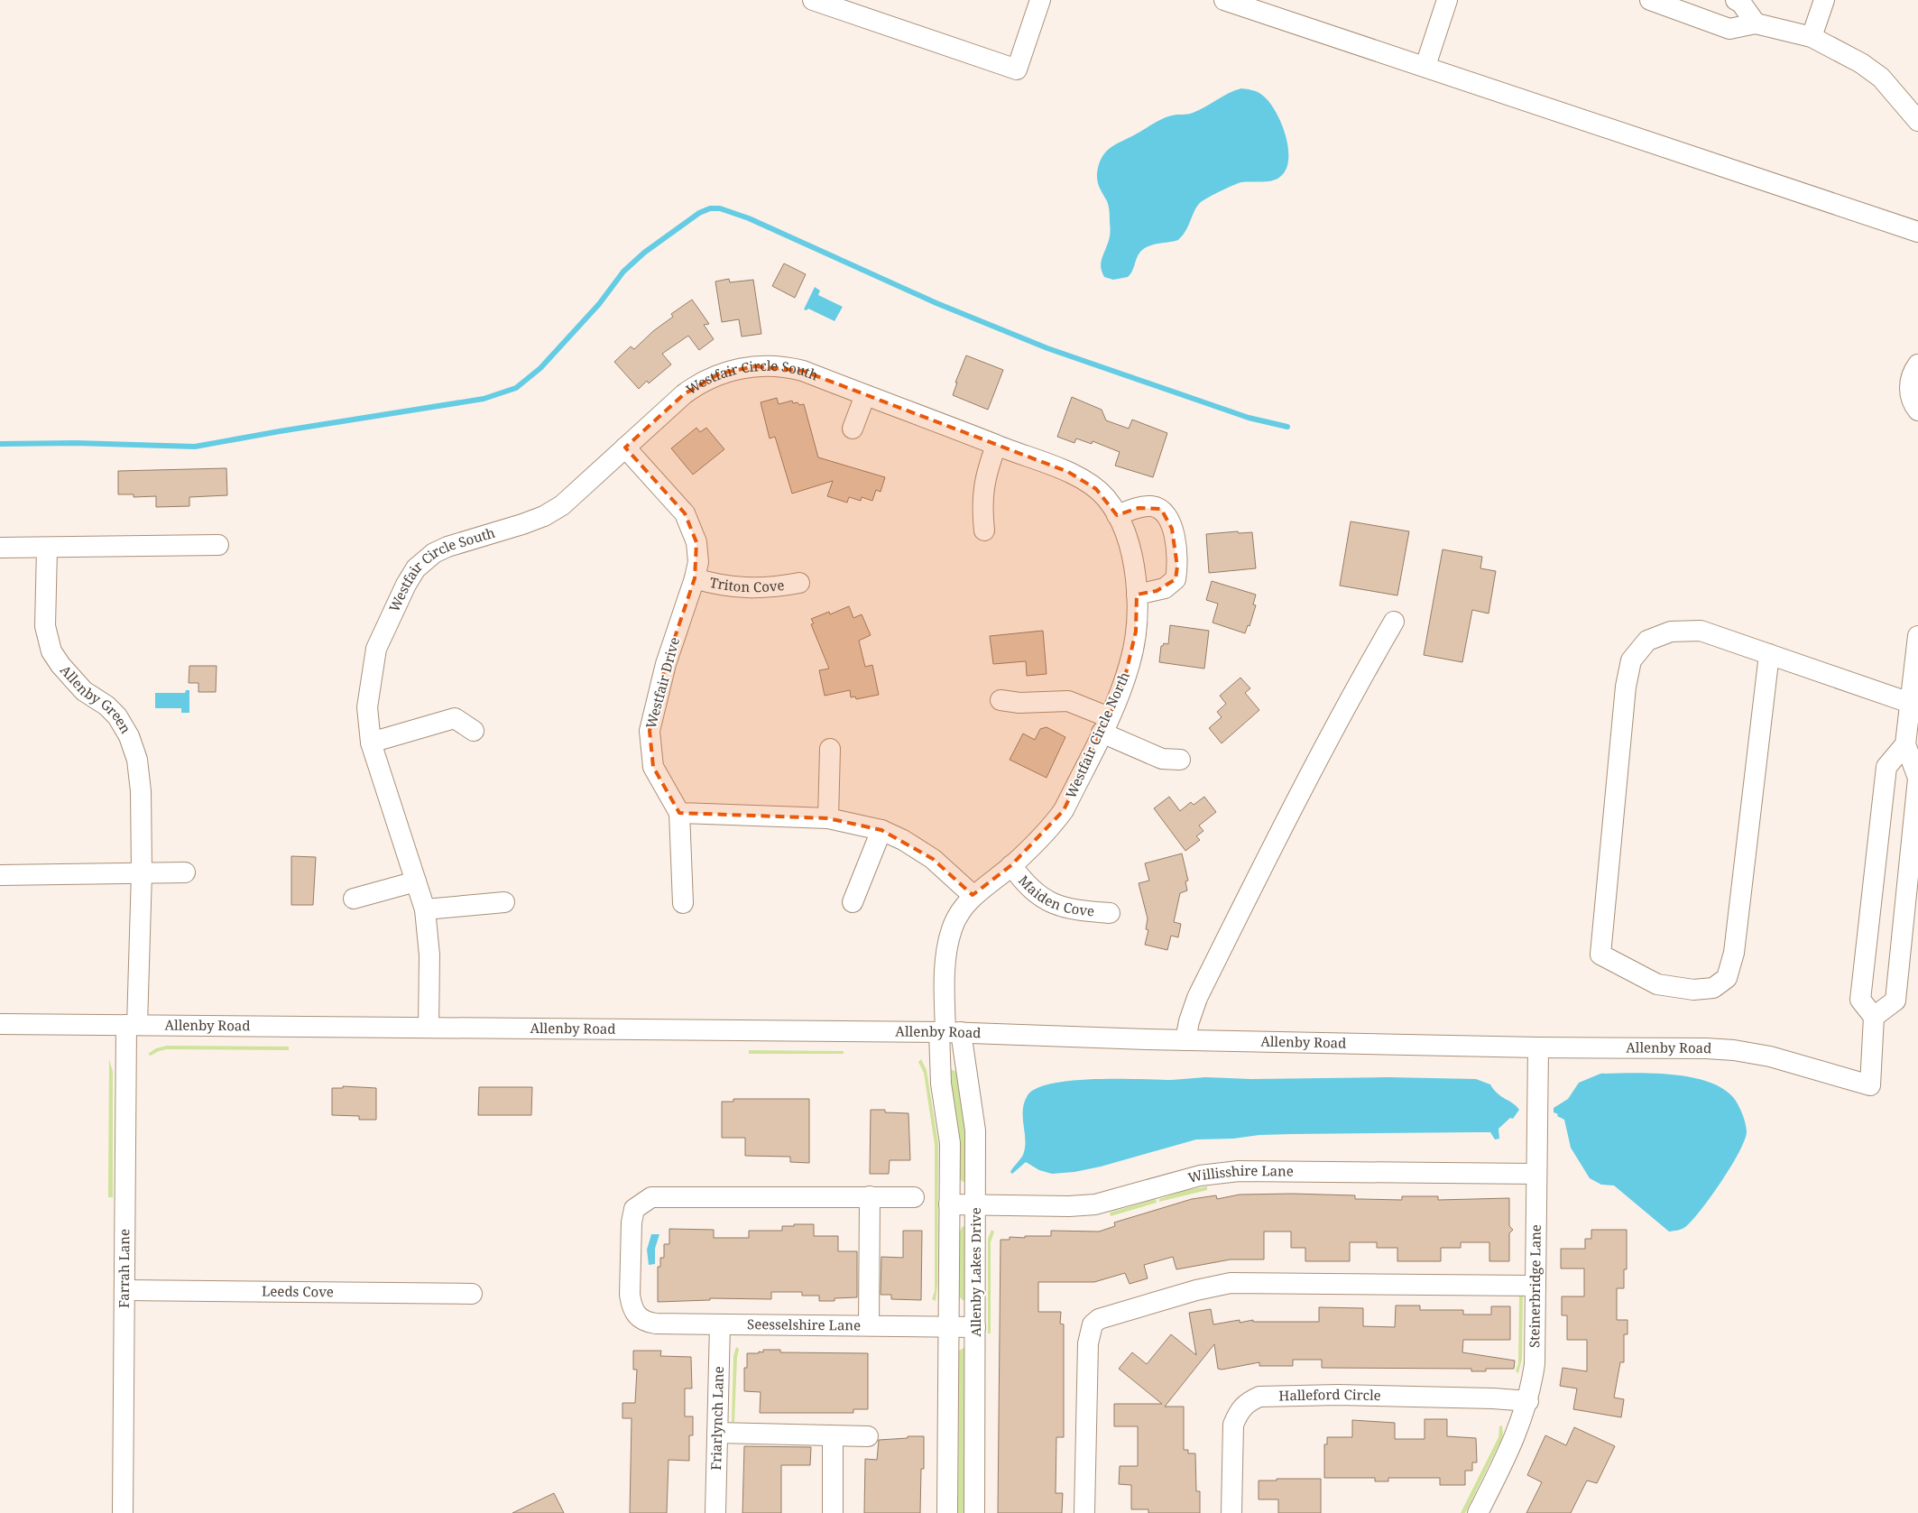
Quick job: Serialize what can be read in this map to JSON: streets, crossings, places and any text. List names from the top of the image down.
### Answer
{
  "streets": {
    "street": [
      "Westfair Circle South",
      "Triton Cove",
      "Westfair Drive",
      "Allenby Green",
      "Westfair Circle North",
      "Maiden Cove",
      "Allenby Road",
      "Willisshire Lane",
      "Farrah Lane",
      "Allenby Lakes Drive",
      "Steinerbridge Lane",
      "Leeds Cove",
      "Seesselshire Lane",
      "Halleford Circle",
      "Friarlynch Lane"
    ]
  },
  "crossings": [
    ["Westfair Circle South", "Westfair Drive"],
    ["Westfair Circle South", "Westfair Circle North"],
    ["Westfair Circle South", "Allenby Road"],
    ["Triton Cove", "Westfair Drive"],
    ["Allenby Green", "Allenby Road"],
    ["Allenby Green", "Farrah Lane"],
    ["Westfair Circle North", "Maiden Cove"],
    ["Westfair Circle North", "Allenby Road"],
    ["Westfair Circle North", "Allenby Lakes Drive"],
    ["Allenby Road", "Farrah Lane"],
    ["Allenby Road", "Allenby Lakes Drive"],
    ["Allenby Road", "Steinerbridge Lane"],
    ["Willisshire Lane", "Allenby Lakes Drive"],
    ["Willisshire Lane", "Steinerbridge Lane"],
    ["Farrah Lane", "Leeds Cove"],
    ["Allenby Lakes Drive", "Seesselshire Lane"],
    ["Steinerbridge Lane", "Halleford Circle"],
    ["Seesselshire Lane", "Friarlynch Lane"]
  ]
}
